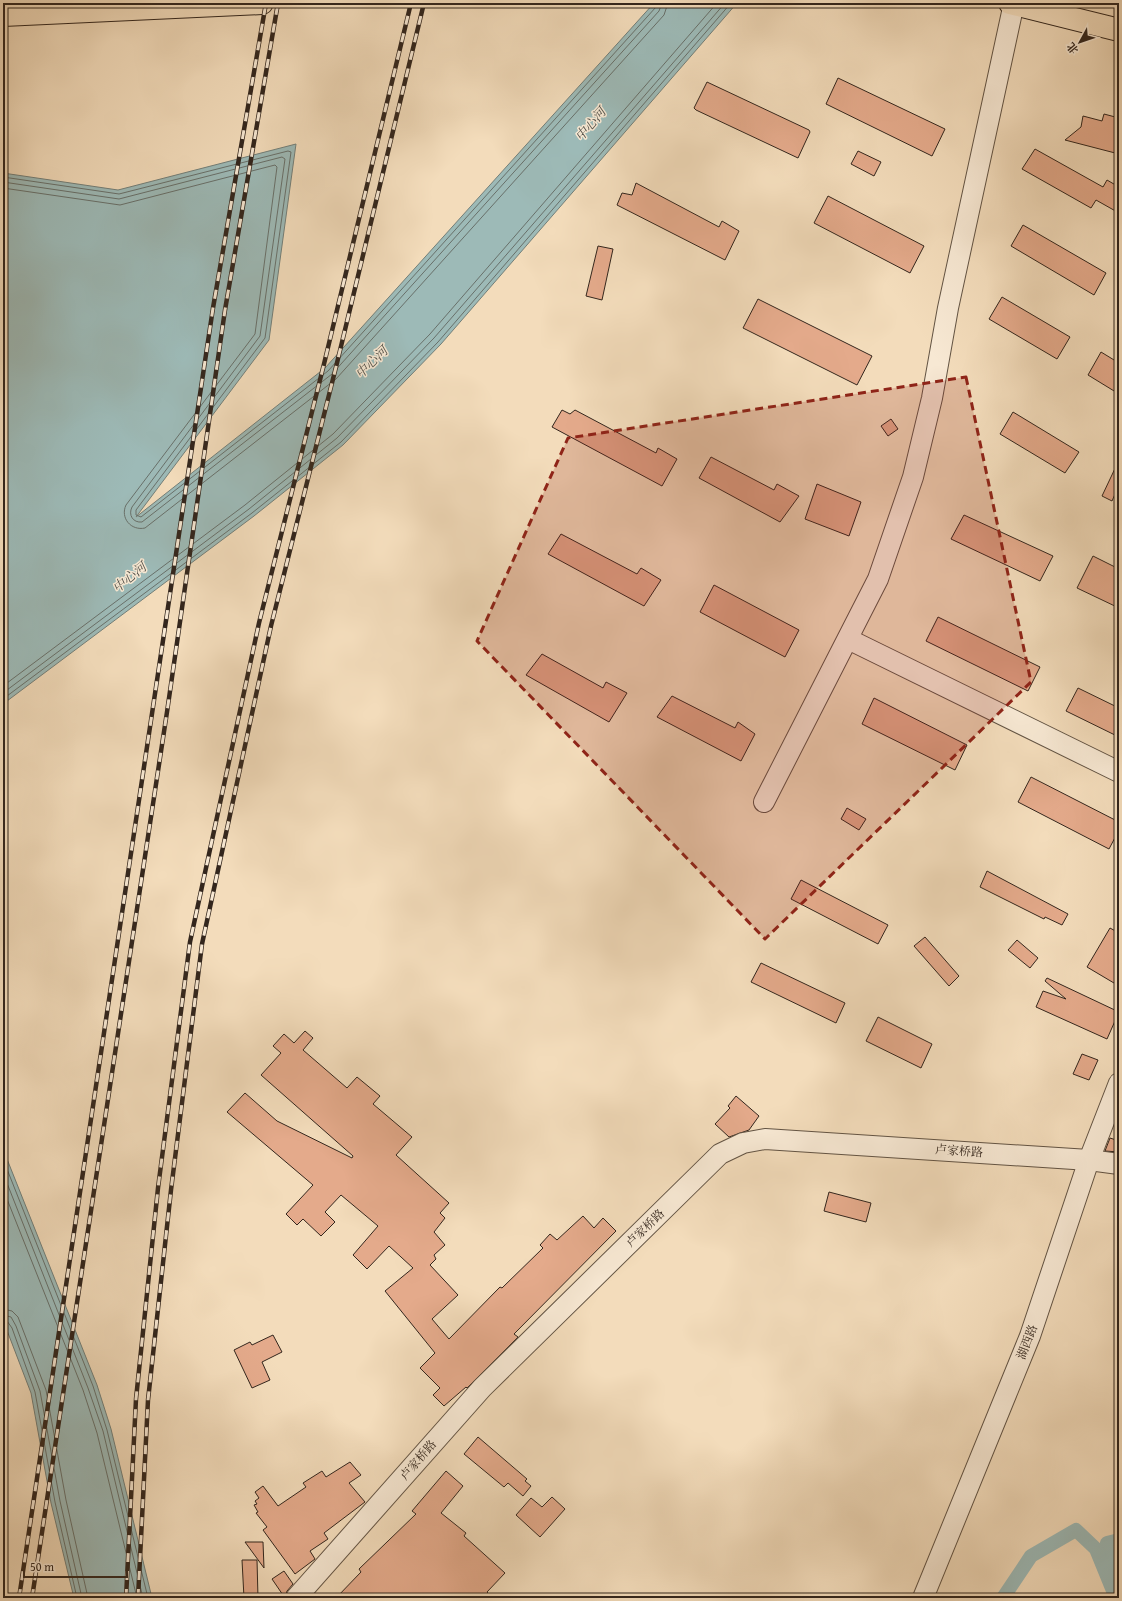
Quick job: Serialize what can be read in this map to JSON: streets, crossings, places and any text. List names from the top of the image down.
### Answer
{
  "streets": {
    "street": ["卢家桥路", "湖西路"]
  },
  "crossings": [
    ["卢家桥路", "湖西路"]
  ],
  "water": ["中心河"],
  "scale_bar": "50 m",
  "north": "bottom left"
}
